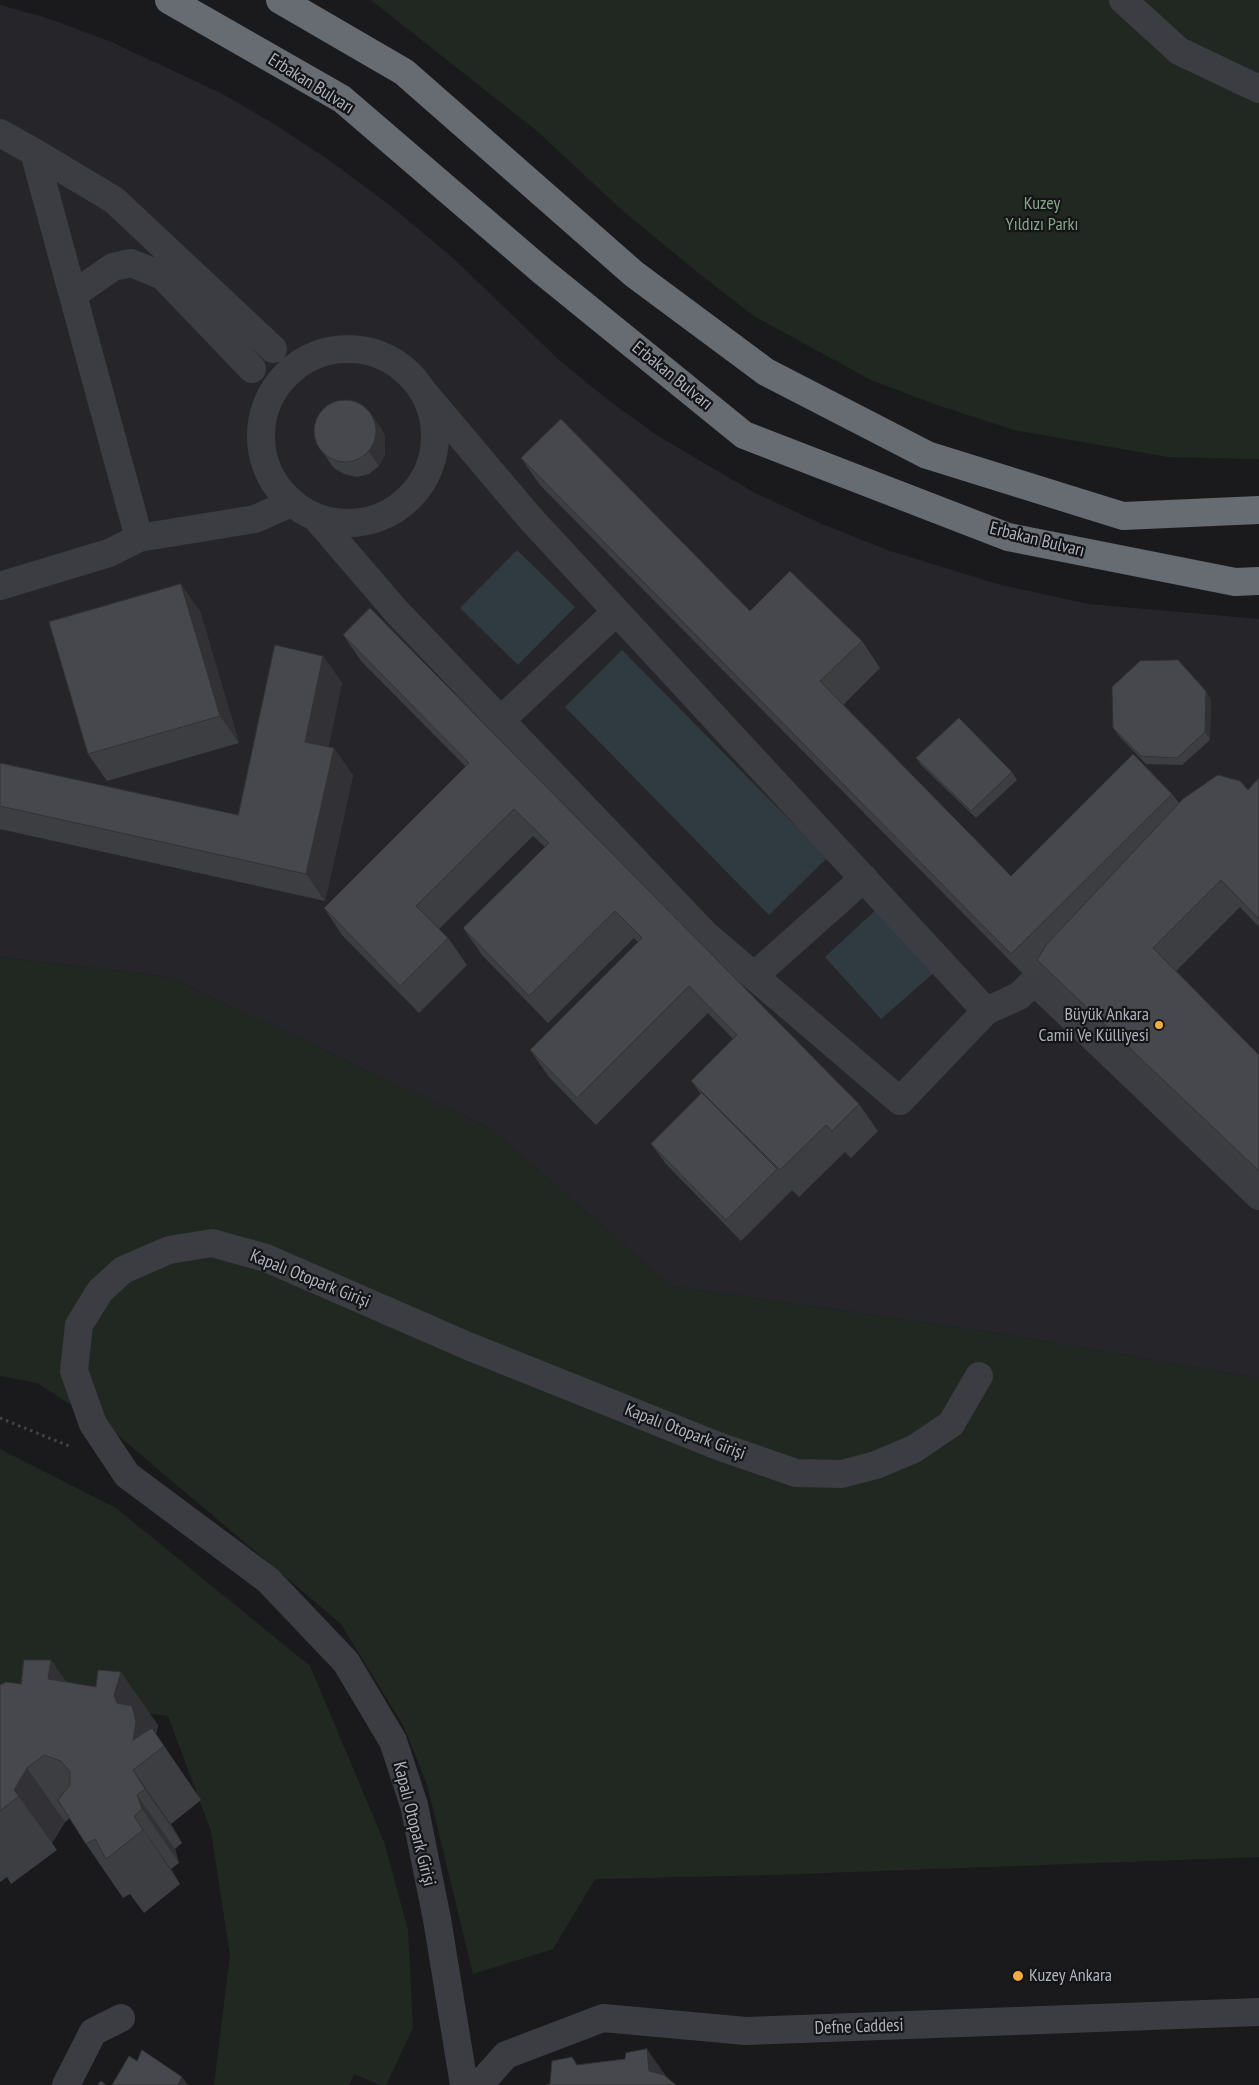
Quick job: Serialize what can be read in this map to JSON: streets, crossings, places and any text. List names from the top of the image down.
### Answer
{
  "streets": {
    "highway": ["Erbakan Bulvarı"],
    "street": ["Kapalı Otopark Girişi", "Defne Caddesi"]
  },
  "parks": ["Kuzey Yıldızı Parkı"],
  "places": ["Büyük Ankara Camii Ve Külliyesi", "Kuzey Ankara"]
}
